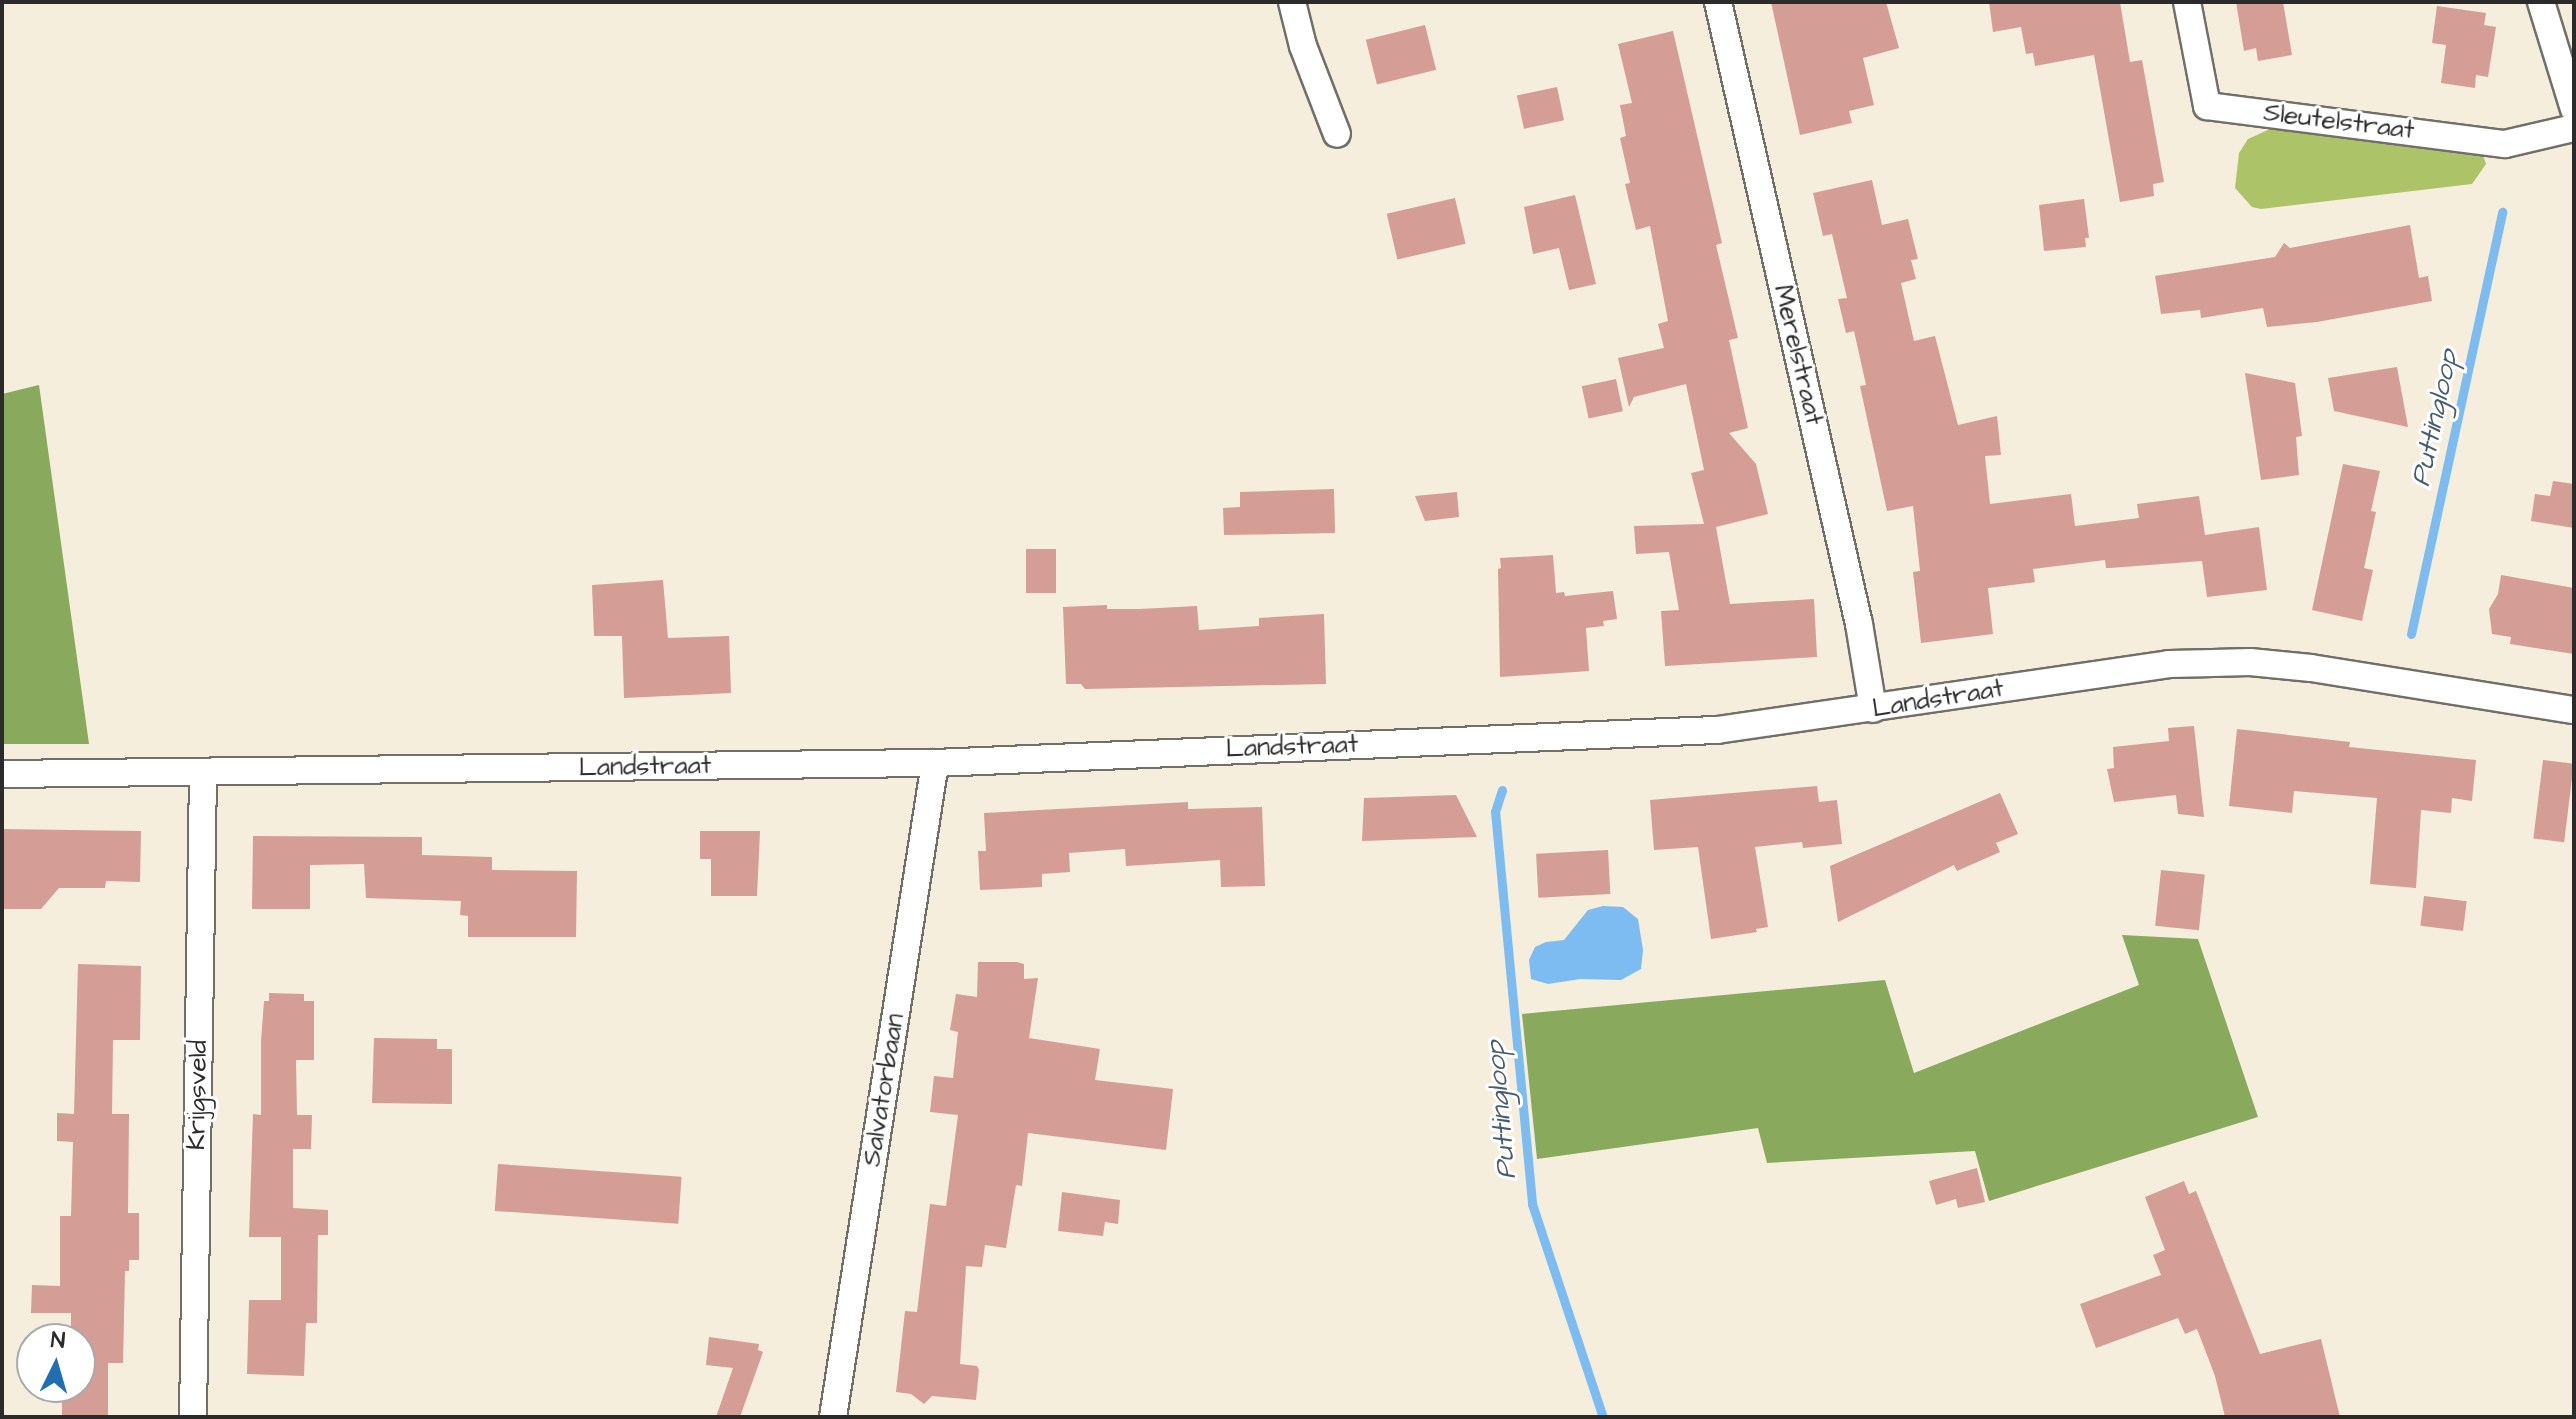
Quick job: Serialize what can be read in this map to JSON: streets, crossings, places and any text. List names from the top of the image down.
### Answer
{
  "streets": {
    "street": [
      "Sleutelstraat",
      "Merelstraat",
      "Landstraat",
      "Salvatorbaan",
      "Krijgsveld"
    ]
  },
  "crossings": [
    ["Merelstraat", "Landstraat"],
    ["Landstraat", "Salvatorbaan"],
    ["Landstraat", "Krijgsveld"]
  ],
  "water": ["Puttingloop"],
  "north": "top"
}
